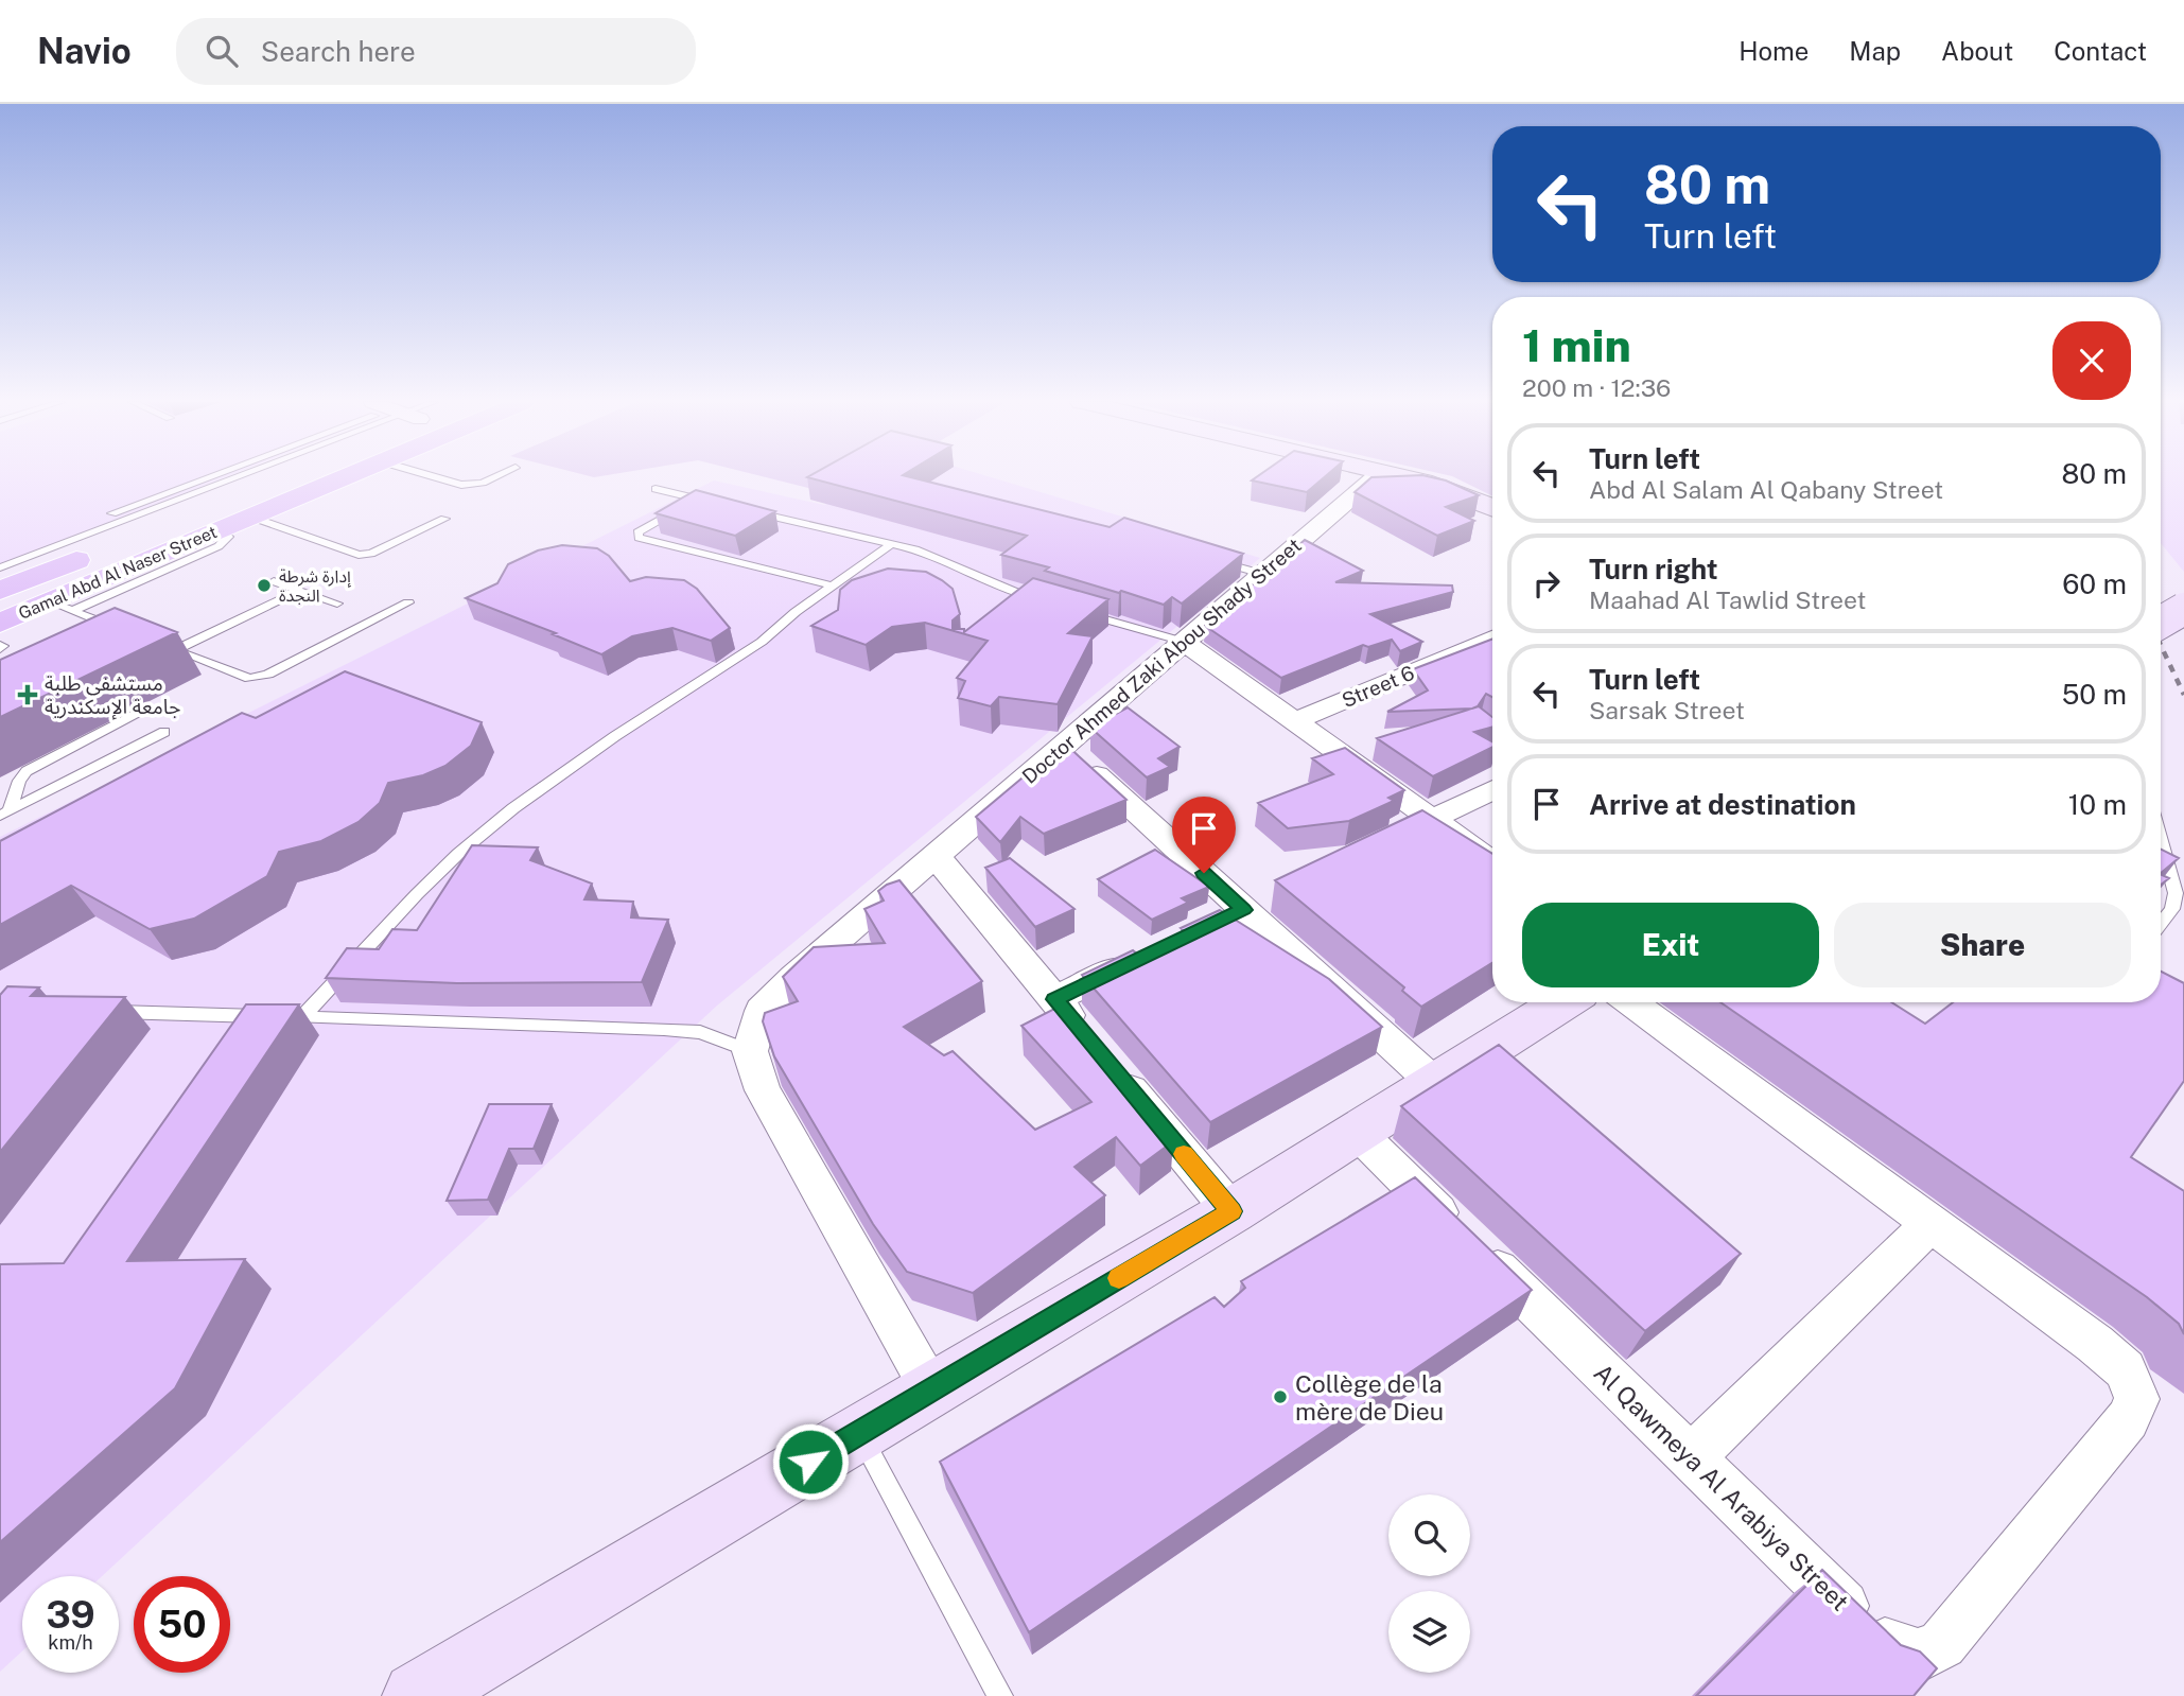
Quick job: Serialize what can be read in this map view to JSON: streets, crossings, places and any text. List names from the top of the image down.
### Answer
{
  "streets": {
    "main road": ["Gamal Abd Al Naser Street"],
    "street": ["Doctor Ahmed Zaki Abou Shady Street", "Street 6", "Al Qawmeya Al Arabiya Street"]
  },
  "places": {
    "other": ["إدارة شرطة النجدة", "Collège de la mère de Dieu"],
    "health": ["مستشفى طلبة جامعة الإسكندرية"]
  },
  "page": {
    "header": "Navio",
    "search": "Search here",
    "nav": [
      "Home",
      "Map",
      "About",
      "Contact"
    ],
    "turn": ["80 m", "Turn left"],
    "heading": ["1 min", "200 m · 12:36"],
    "list": [
      {
        "name": "Turn left",
        "note": "Abd Al Salam Al Qabany Street",
        "value": "80 m"
      },
      {
        "name": "Turn right",
        "note": "Maahad Al Tawlid Street",
        "value": "60 m"
      },
      {
        "name": "Turn left",
        "note": "Sarsak Street",
        "value": "50 m"
      },
      {
        "name": "Arrive at destination",
        "value": "10 m"
      }
    ],
    "buttons": ["Exit", "Share"],
    "speed": "39 km/h",
    "limit": "50"
  }
}
